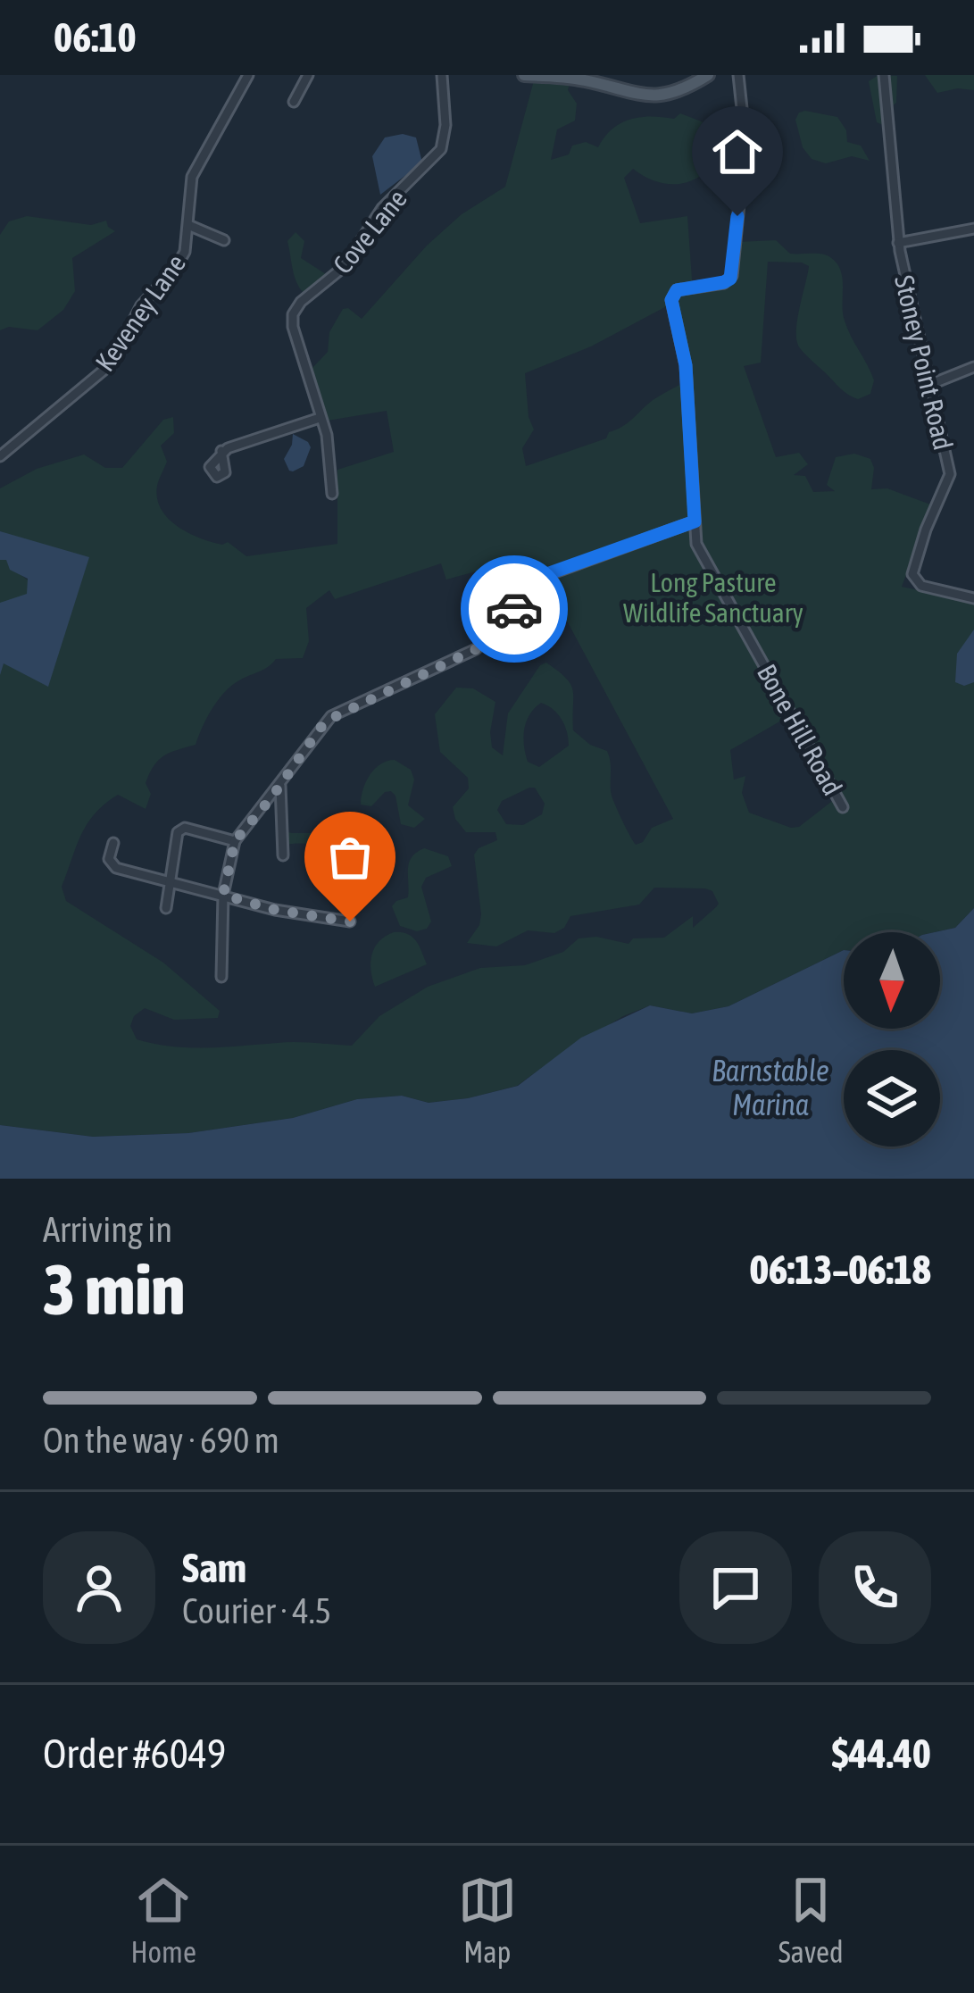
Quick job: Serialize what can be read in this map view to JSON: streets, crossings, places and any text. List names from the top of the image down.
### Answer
{
  "streets": {
    "street": [
      "Cove Lane",
      "Keveney Lane",
      "Stoney Point Road",
      "Bone Hill Road"
    ]
  },
  "water": ["Barnstable Marina"],
  "parks": ["Long Pasture Wildlife Sanctuary"],
  "north": "bottom",
  "page": {
    "status": "06:10",
    "heading": ["3 min", "Arriving in", "06:13–06:18"],
    "panel": [
      "Sam",
      "Courier · 4.5",
      "Order #6049",
      "$44.40"
    ],
    "bar": "On the way · 690 m",
    "tabs": ["Home", "Map", "Saved"]
  }
}
